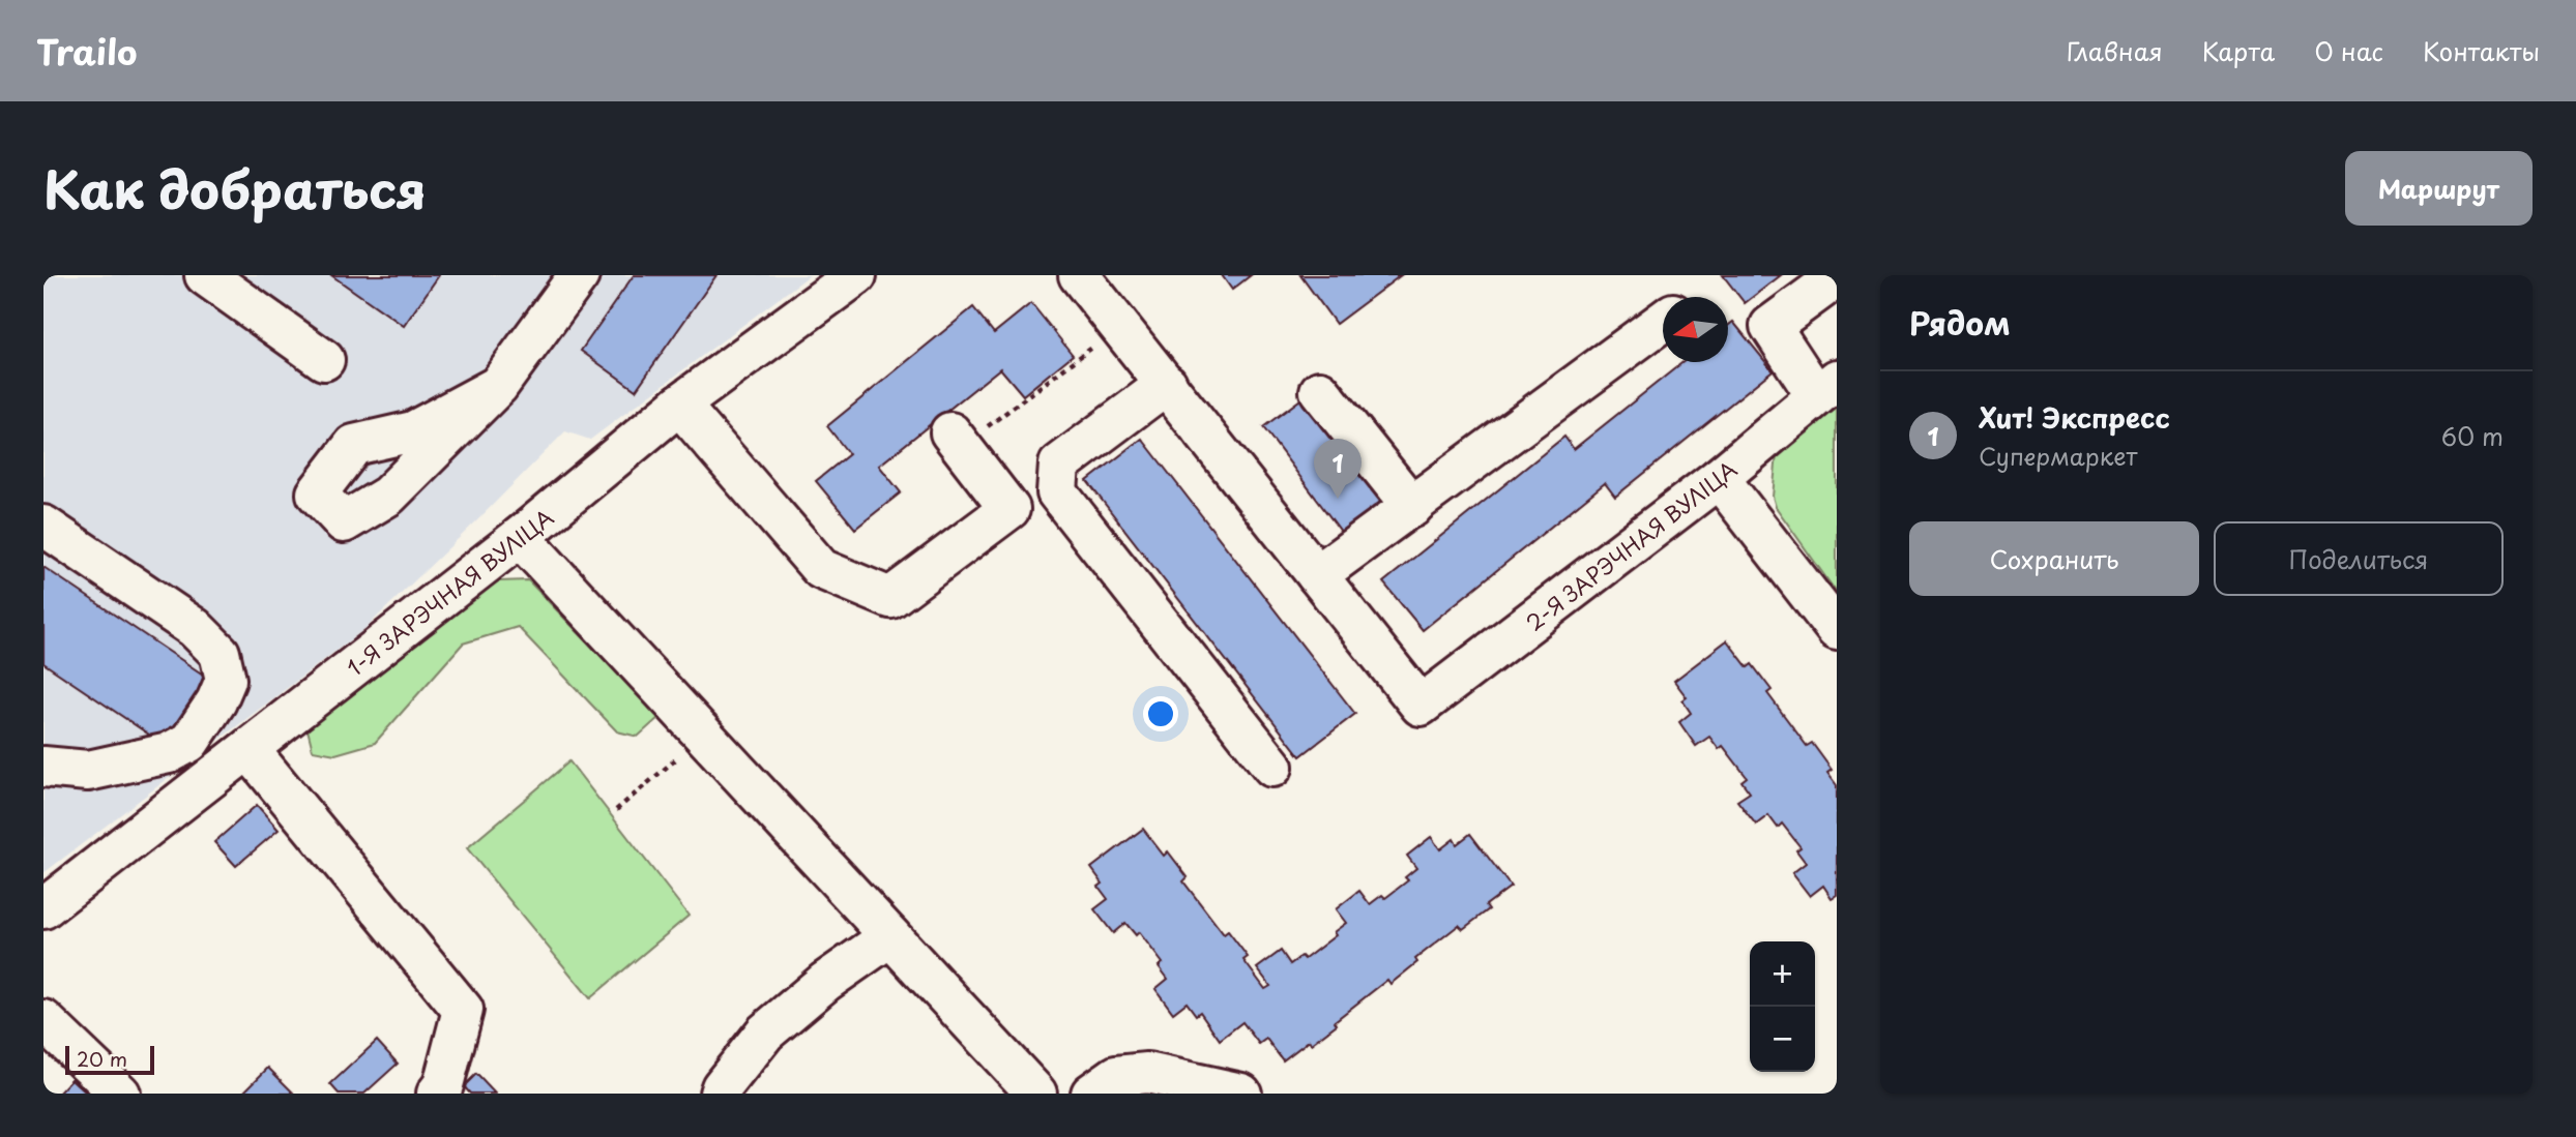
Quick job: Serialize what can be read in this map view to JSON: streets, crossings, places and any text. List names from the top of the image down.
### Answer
{
  "streets": {
    "street": ["2-Я ЗАРЭЧНАЯ ВУЛІЦА", "1-Я ЗАРЭЧНАЯ ВУЛІЦА"]
  },
  "scale_bar": "20 m",
  "north": "left",
  "page": {
    "header": "Trailo",
    "nav": [
      "Главная",
      "Карта",
      "О нас",
      "Контакты"
    ],
    "title": "Как добраться",
    "buttons": [
      "Маршрут",
      ["Сохранить", "Поделиться"]
    ],
    "heading": "Рядом",
    "list": [
      {
        "mark": "1",
        "name": "Хит! Экспресс",
        "note": "Супермаркет",
        "value": "60 m"
      }
    ],
    "pins": "1",
    "map_buttons": ["+", "−"],
    "scale": "20 m"
  }
}
